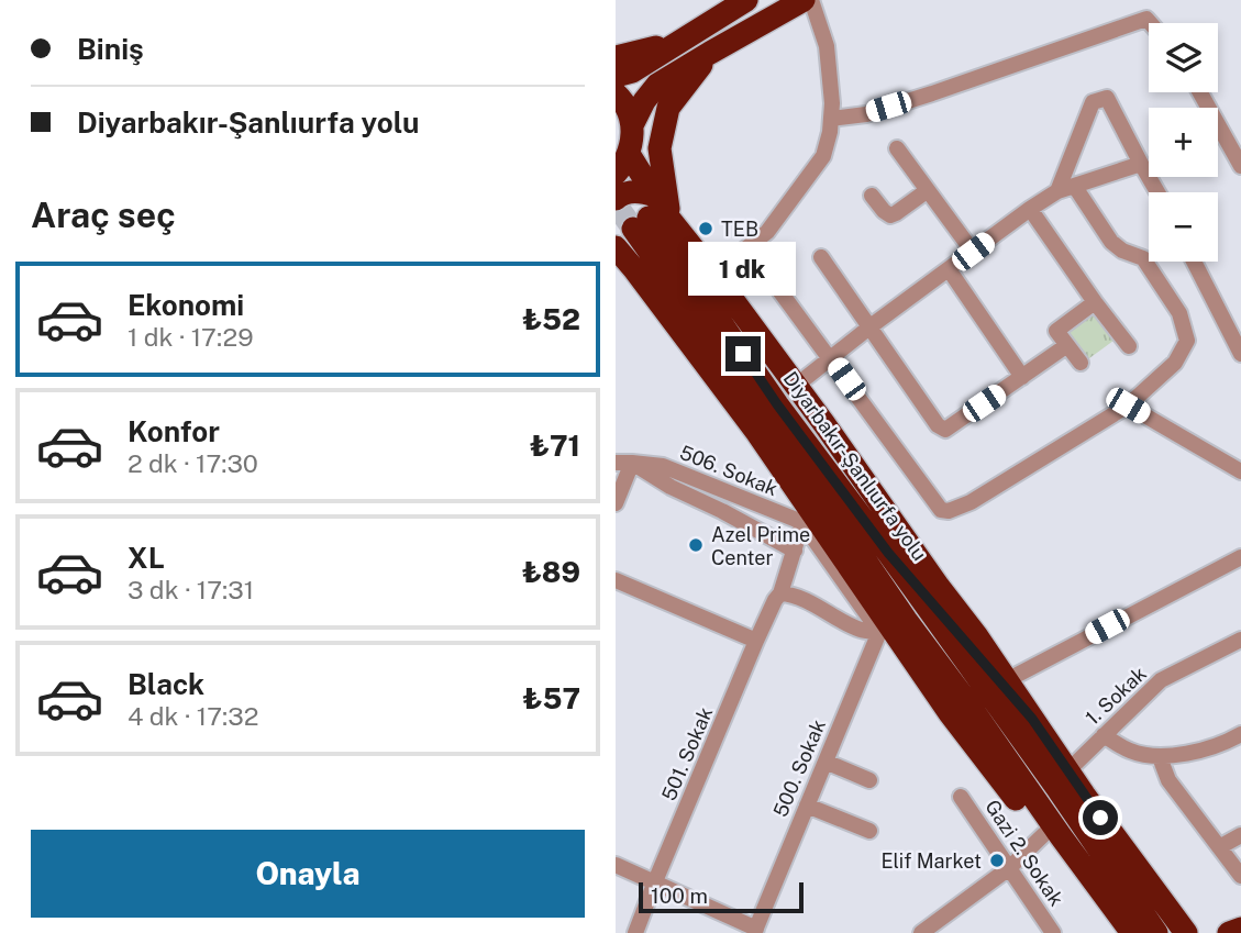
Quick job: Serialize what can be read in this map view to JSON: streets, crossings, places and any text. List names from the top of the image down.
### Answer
{
  "streets": {
    "highway": ["Diyarbakır-Şanlıurfa yolu"],
    "street": [
      "506. Sokak",
      "1. Sokak",
      "501. Sokak",
      "500. Sokak",
      "Gazi 2. Sokak"
    ]
  },
  "crossings": [
    ["506. Sokak", "501. Sokak"]
  ],
  "places": ["TEB", "Azel Prime Center", "Elif Market"],
  "scale_bar": "100 m",
  "page": {
    "banner": ["Biniş", "Diyarbakır-Şanlıurfa yolu"],
    "map_buttons": ["+", "−"],
    "heading": "Araç seç",
    "bubble": "1 dk",
    "list": [
      {
        "name": "Ekonomi",
        "note": "1 dk · 17:29",
        "value": "₺52"
      },
      {
        "name": "Konfor",
        "note": "2 dk · 17:30",
        "value": "₺71"
      },
      {
        "name": "XL",
        "note": "3 dk · 17:31",
        "value": "₺89"
      },
      {
        "name": "Black",
        "note": "4 dk · 17:32",
        "value": "₺57"
      }
    ],
    "buttons": "Onayla",
    "scale": "100 m"
  }
}
